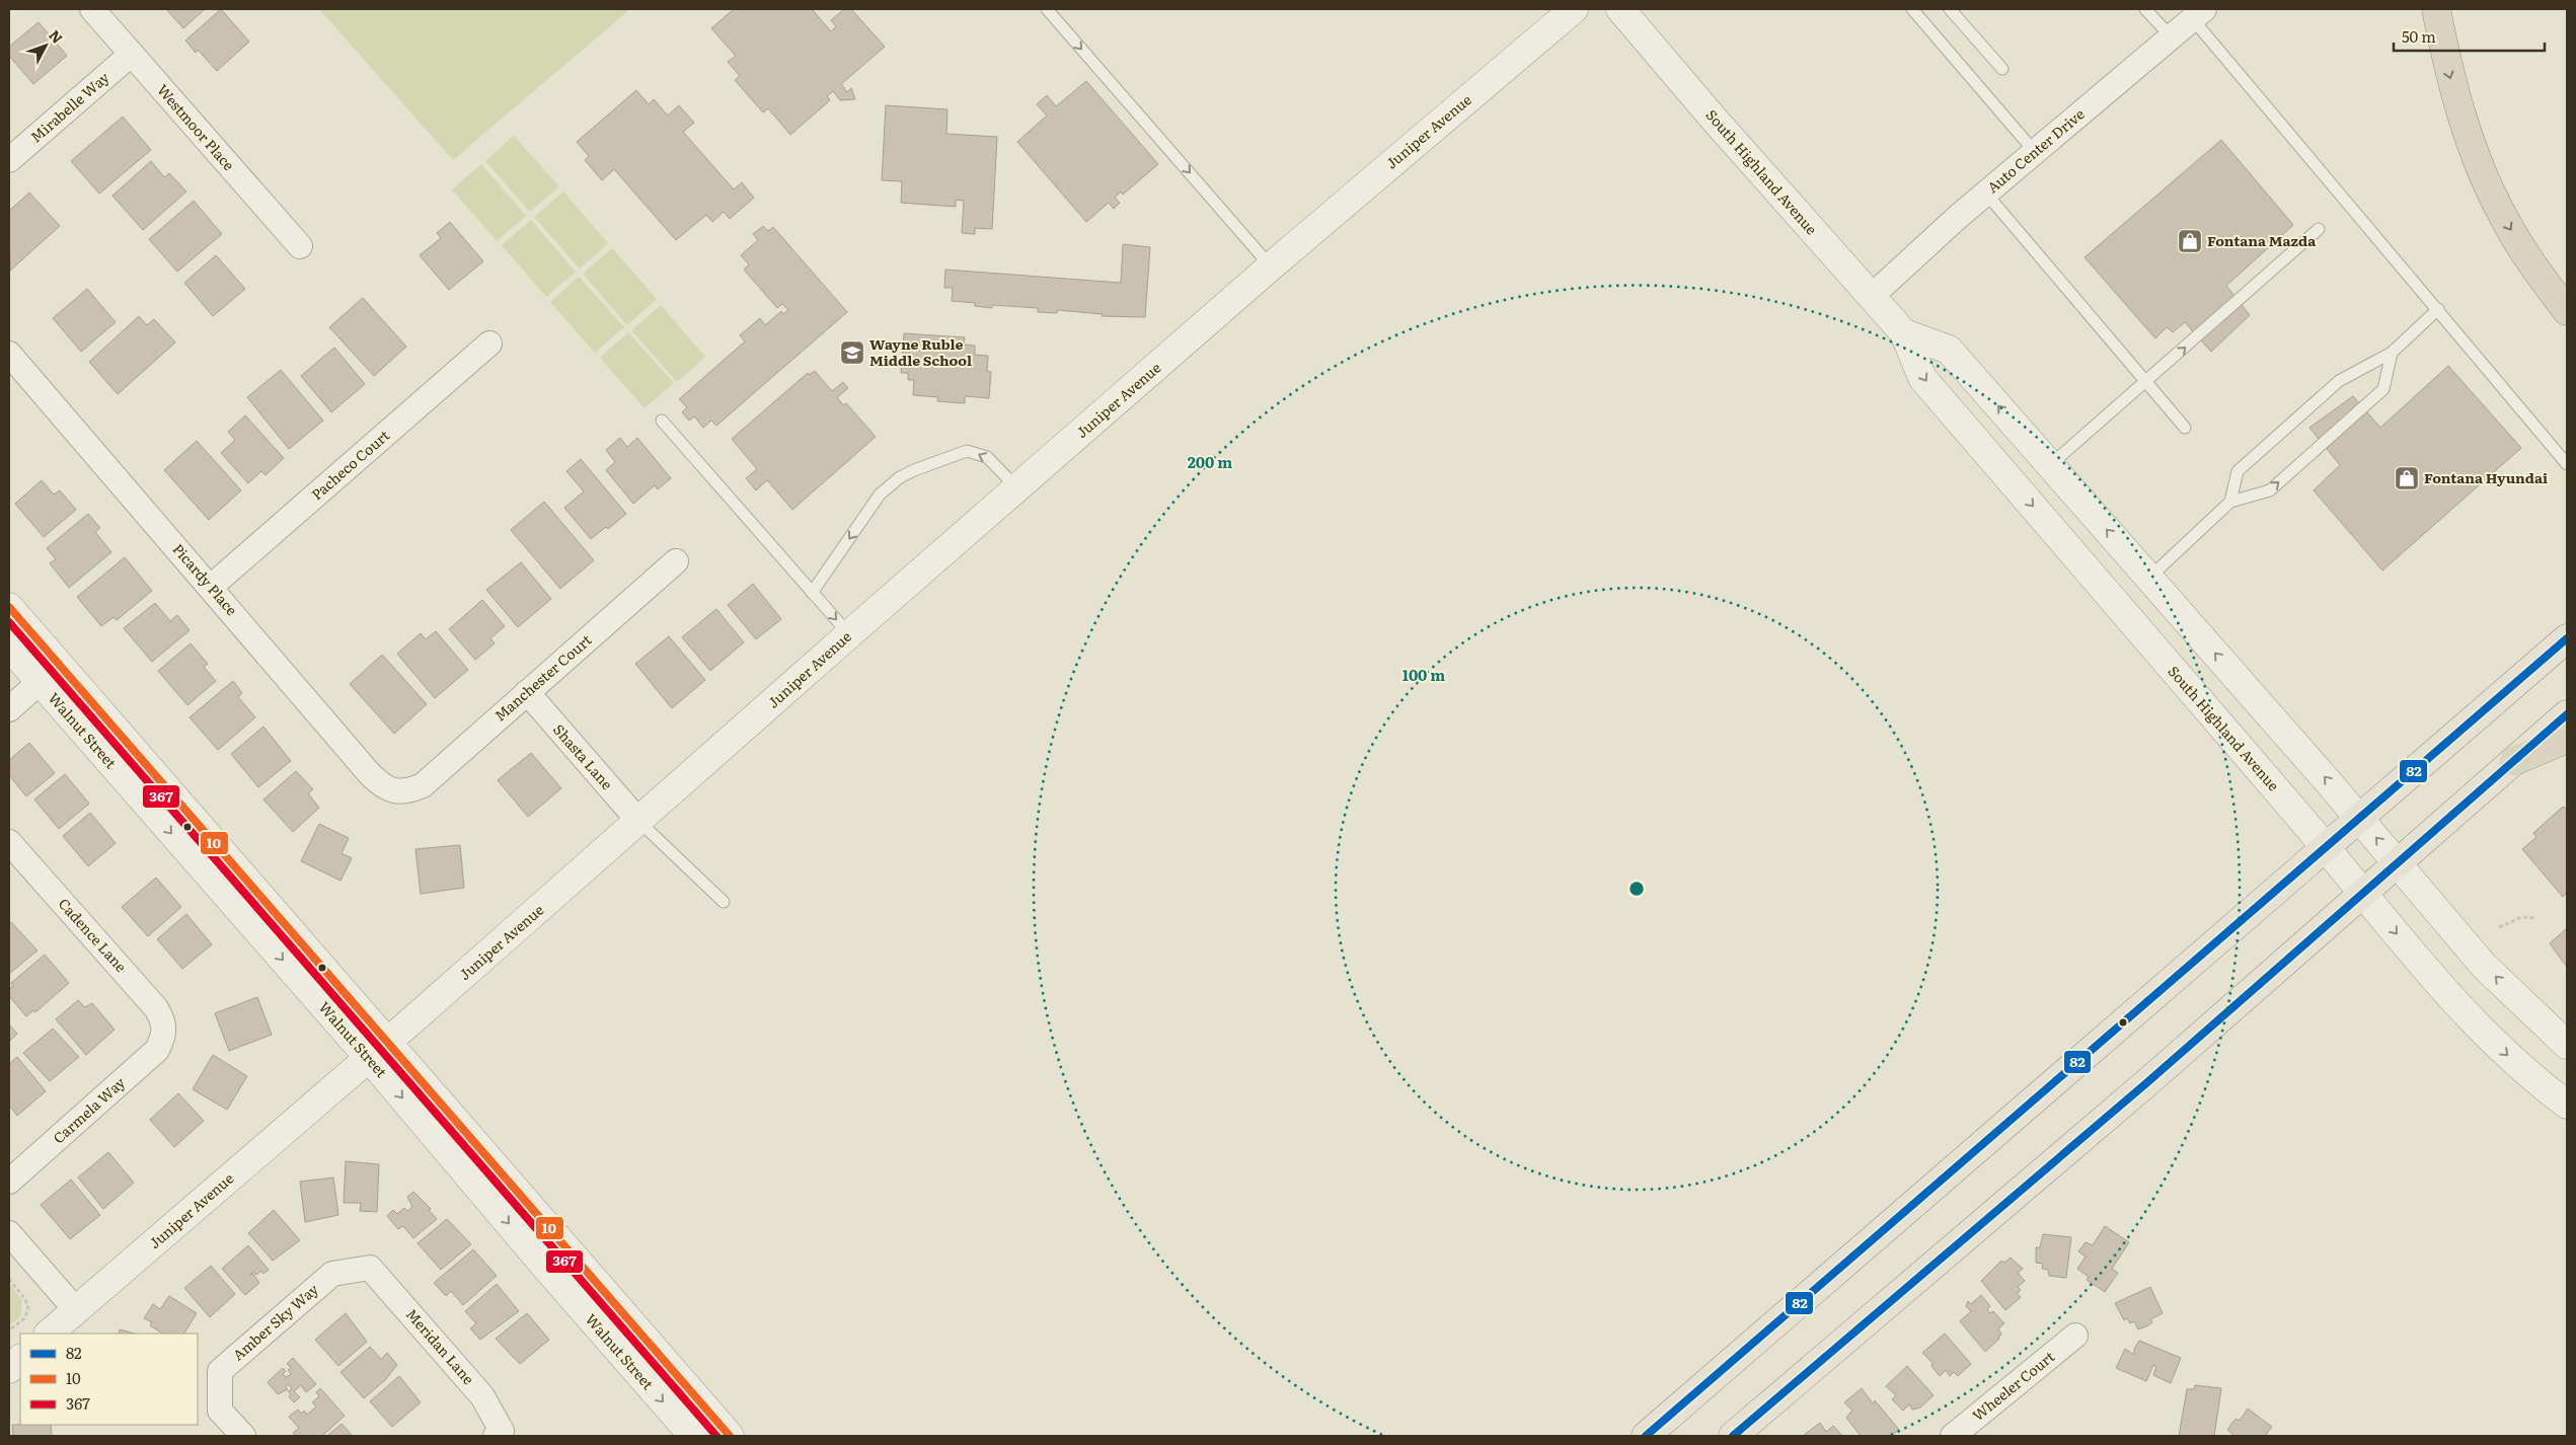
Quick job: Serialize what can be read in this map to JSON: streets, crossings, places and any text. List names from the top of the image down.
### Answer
{
  "streets": {
    "street": [
      "Mirabelle Way",
      "Westmoor Place",
      "Juniper Avenue",
      "Auto Center Drive",
      "South Highland Avenue",
      "Pacheco Court",
      "Picardy Place",
      "Manchester Court",
      "Walnut Street",
      "Shasta Lane",
      "Cadence Lane",
      "Carmela Way",
      "Amber Sky Way",
      "Meridan Lane",
      "Wheeler Court"
    ]
  },
  "crossings": [
    ["Mirabelle Way", "Westmoor Place"],
    ["Juniper Avenue", "Walnut Street"],
    ["Juniper Avenue", "Shasta Lane"],
    ["Auto Center Drive", "South Highland Avenue"],
    ["Pacheco Court", "Picardy Place"],
    ["Picardy Place", "Manchester Court"],
    ["Manchester Court", "Shasta Lane"],
    ["Cadence Lane", "Carmela Way"],
    ["Amber Sky Way", "Meridan Lane"]
  ],
  "places": {
    "shop": ["Fontana Mazda", "Fontana Hyundai"],
    "school or university": ["Wayne Ruble Middle School"]
  },
  "lines": ["transit line 10", "transit line 367", "transit line 82"],
  "legend": ["82", "10", "367"],
  "scale_bar": "50 m",
  "north": "top right",
  "rings": ["200 m", "100 m"]
}
